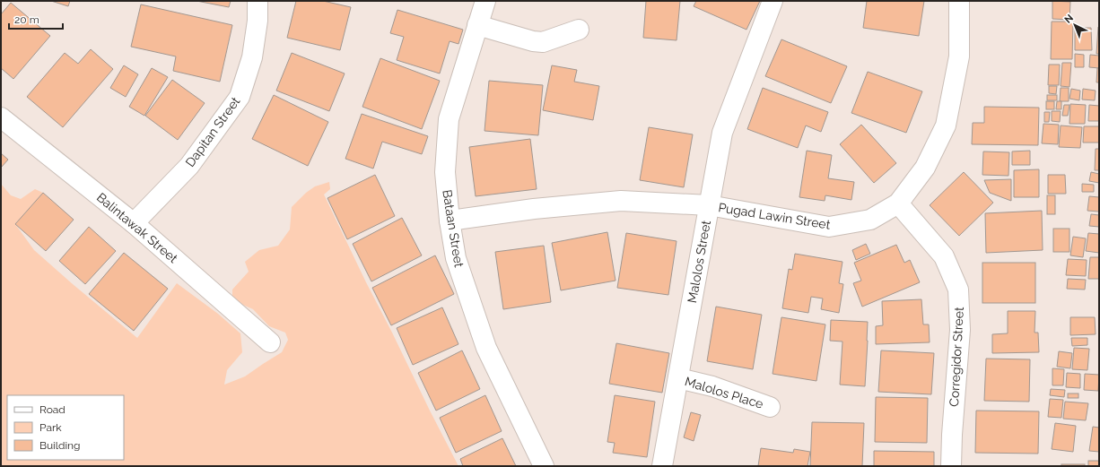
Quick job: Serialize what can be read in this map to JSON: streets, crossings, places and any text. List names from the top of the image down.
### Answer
{
  "streets": {
    "street": [
      "Dapitan Street",
      "Pugad Lawin Street",
      "Balintawak Street",
      "Bataan Street",
      "Malolos Street",
      "Corregidor Street",
      "Malolos Place"
    ]
  },
  "crossings": [
    ["Dapitan Street", "Balintawak Street"],
    ["Pugad Lawin Street", "Bataan Street"],
    ["Pugad Lawin Street", "Malolos Street"],
    ["Pugad Lawin Street", "Corregidor Street"],
    ["Malolos Street", "Malolos Place"]
  ],
  "legend": ["Road", "Park", "Building"],
  "scale_bar": "20 m",
  "north": "top left"
}
